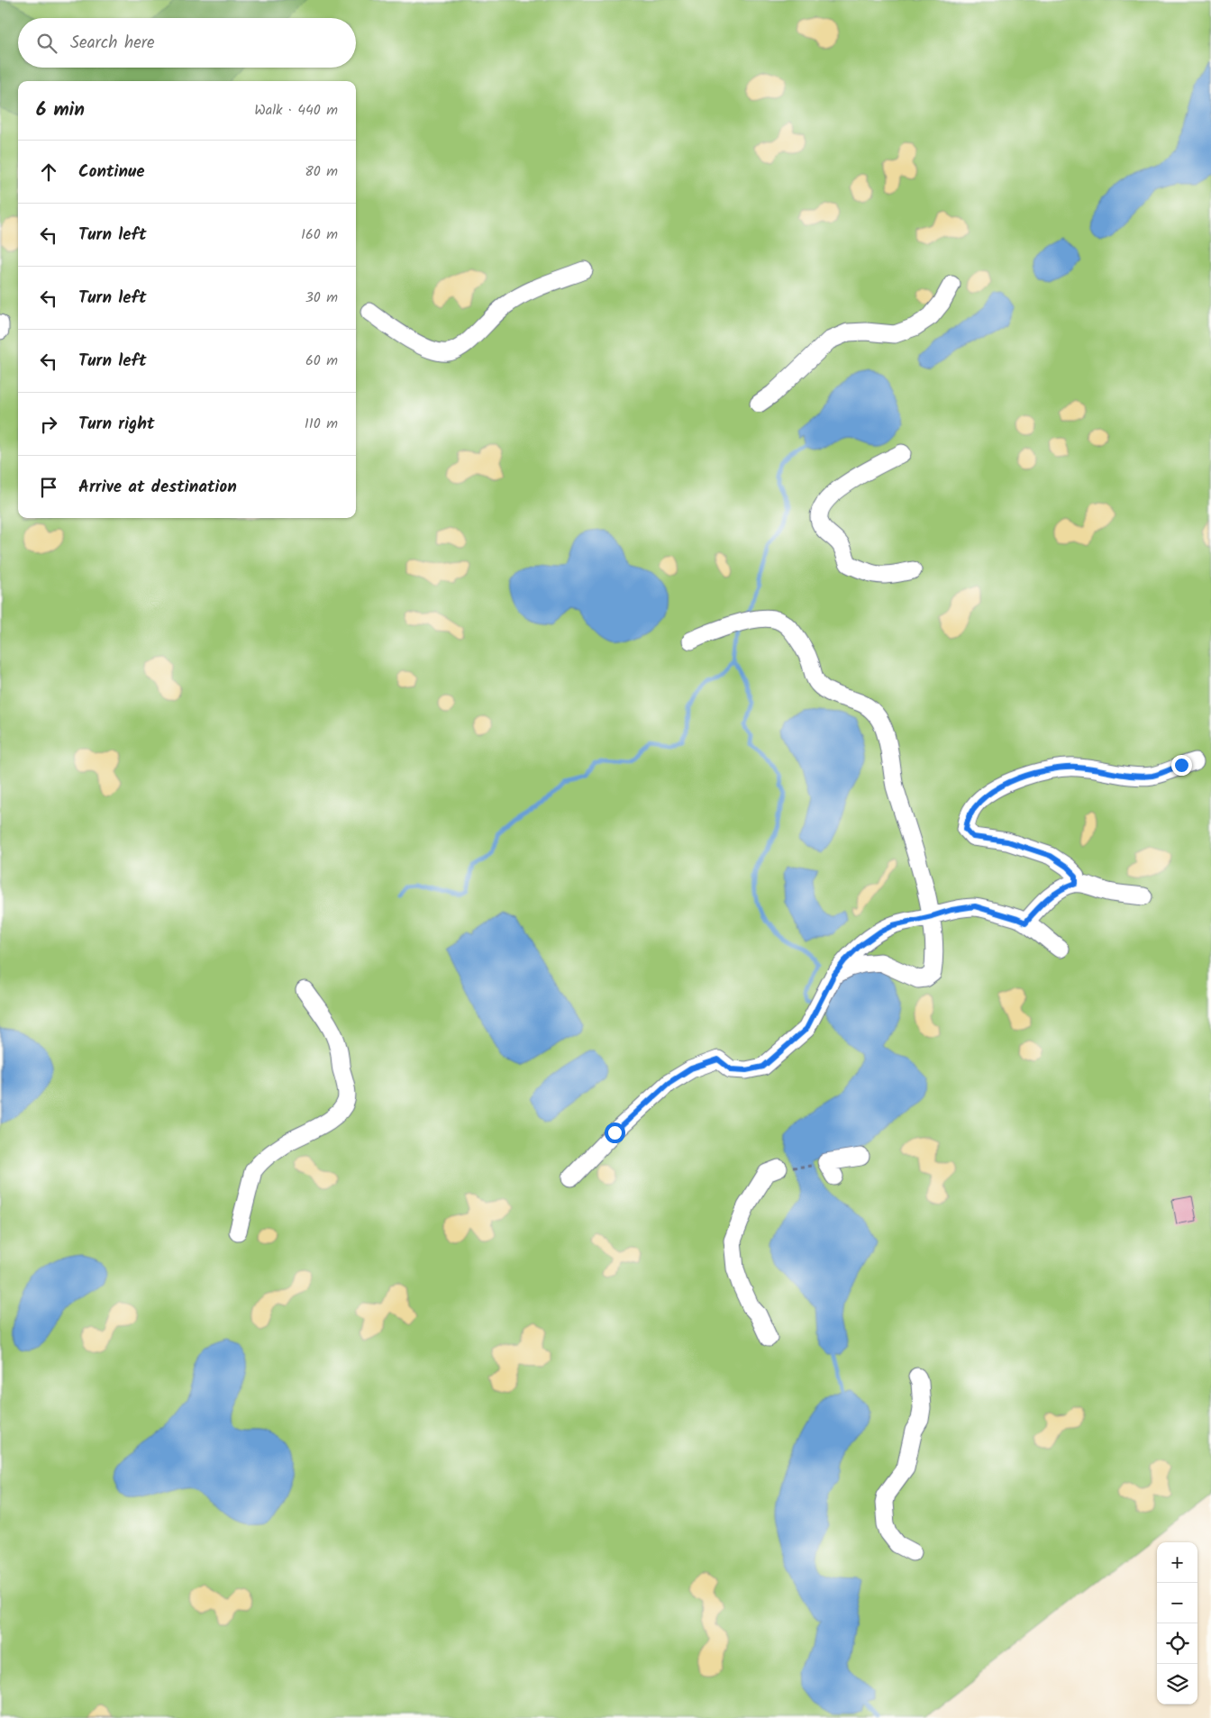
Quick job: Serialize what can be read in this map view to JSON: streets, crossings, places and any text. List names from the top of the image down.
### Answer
{
  "page": {
    "search": "Search here",
    "heading": ["6 min", "Walk · 440 m"],
    "list": [
      ["Continue", "80 m"],
      ["Turn left", "160 m"],
      ["Turn left", "30 m"],
      ["Turn left", "60 m"],
      ["Turn right", "110 m"],
      "Arrive at destination"
    ],
    "map_buttons": ["+", "−"]
  }
}
